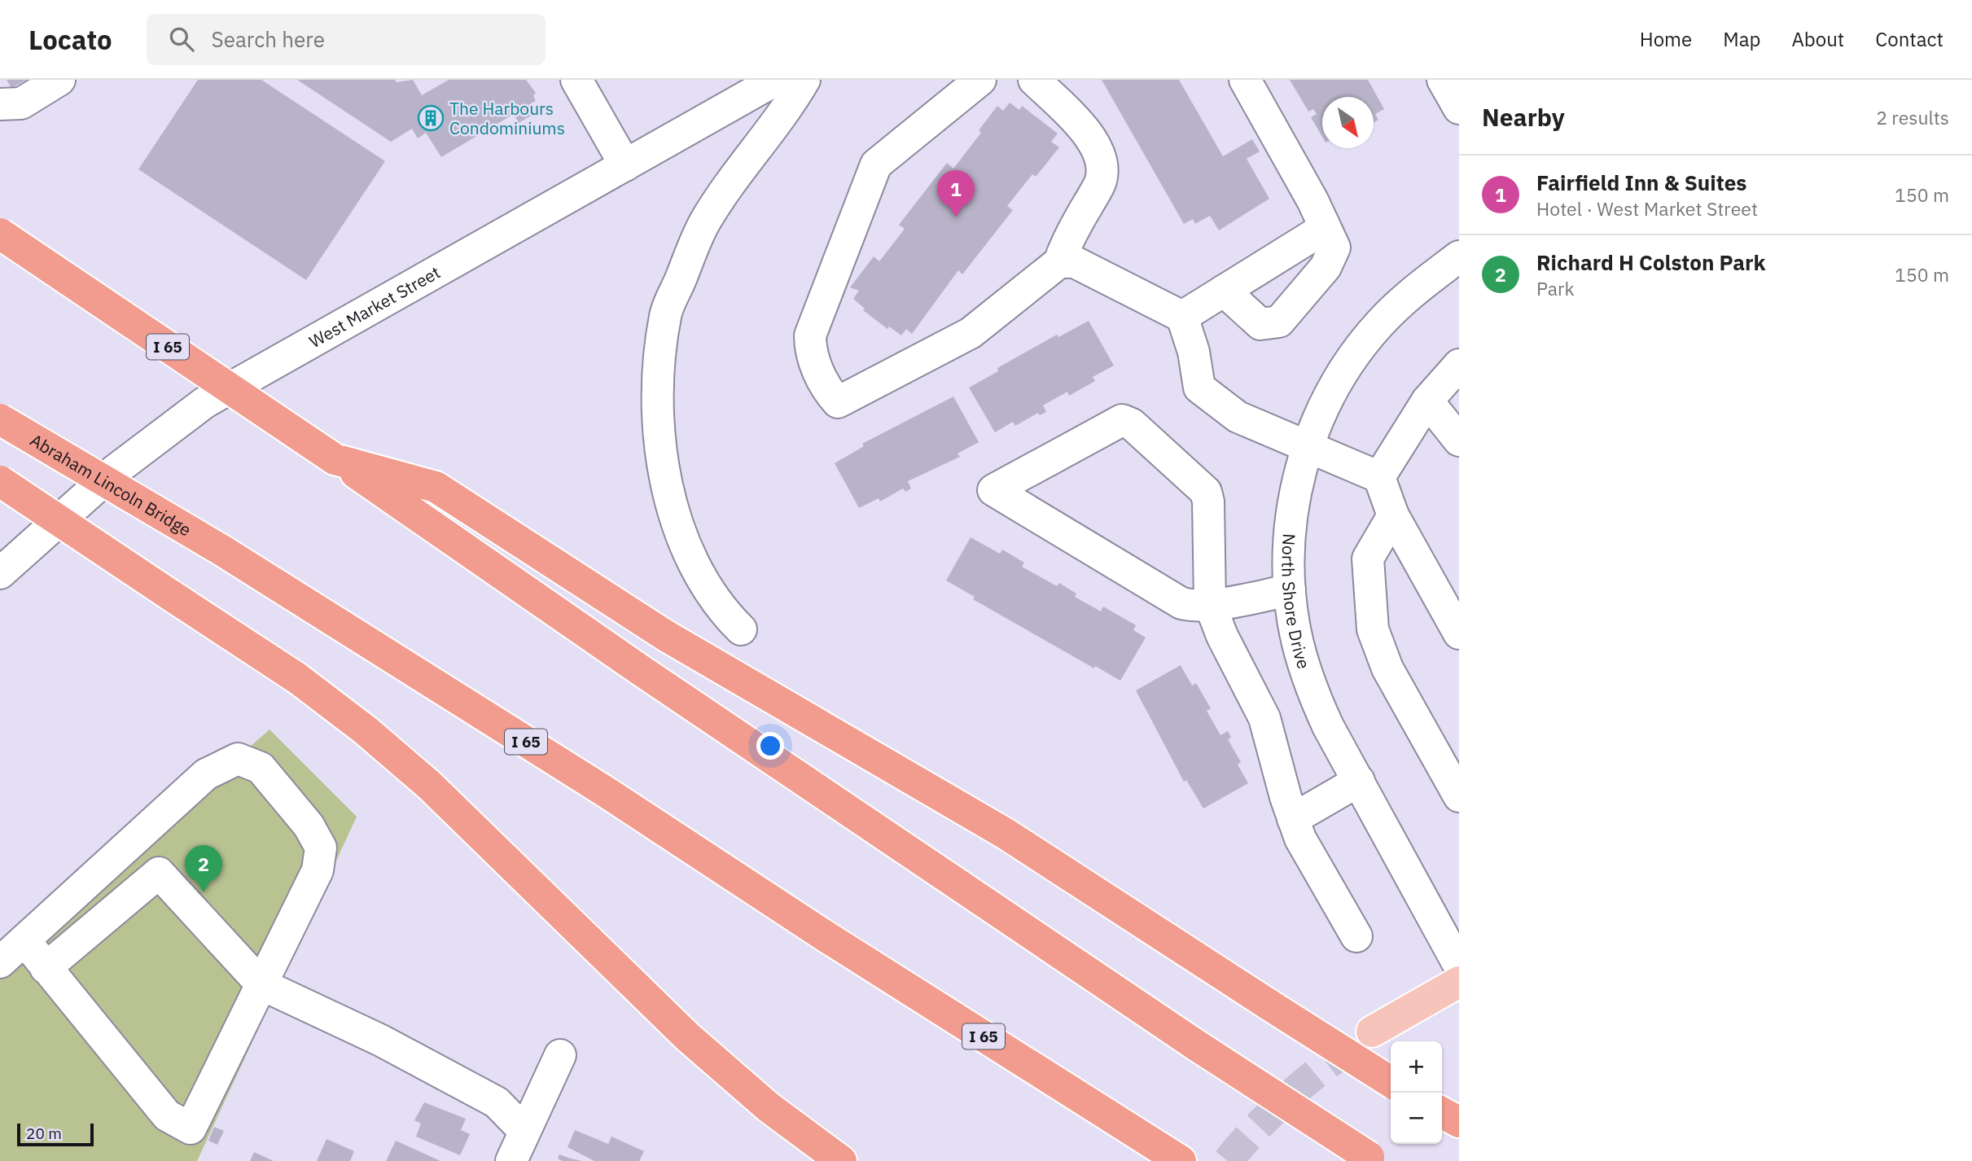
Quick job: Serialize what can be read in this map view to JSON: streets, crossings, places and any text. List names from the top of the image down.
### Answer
{
  "streets": {
    "highway": ["I 65", "Abraham Lincoln Bridge"],
    "street": ["West Market Street", "North Shore Drive"]
  },
  "places": {
    "building": ["The Harbours Condominiums"]
  },
  "scale_bar": "20 m",
  "north": "bottom right",
  "page": {
    "header": "Locato",
    "search": "Search here",
    "nav": [
      "Home",
      "Map",
      "About",
      "Contact"
    ],
    "heading": ["Nearby", "2 results"],
    "list": [
      {
        "mark": "1",
        "name": "Fairfield Inn & Suites",
        "note": "Hotel · West Market Street",
        "value": "150 m"
      },
      {
        "mark": "2",
        "name": "Richard H Colston Park",
        "note": "Park",
        "value": "150 m"
      }
    ],
    "pins": ["1", "2"],
    "map_buttons": ["+", "−"],
    "scale": "20 m"
  }
}
